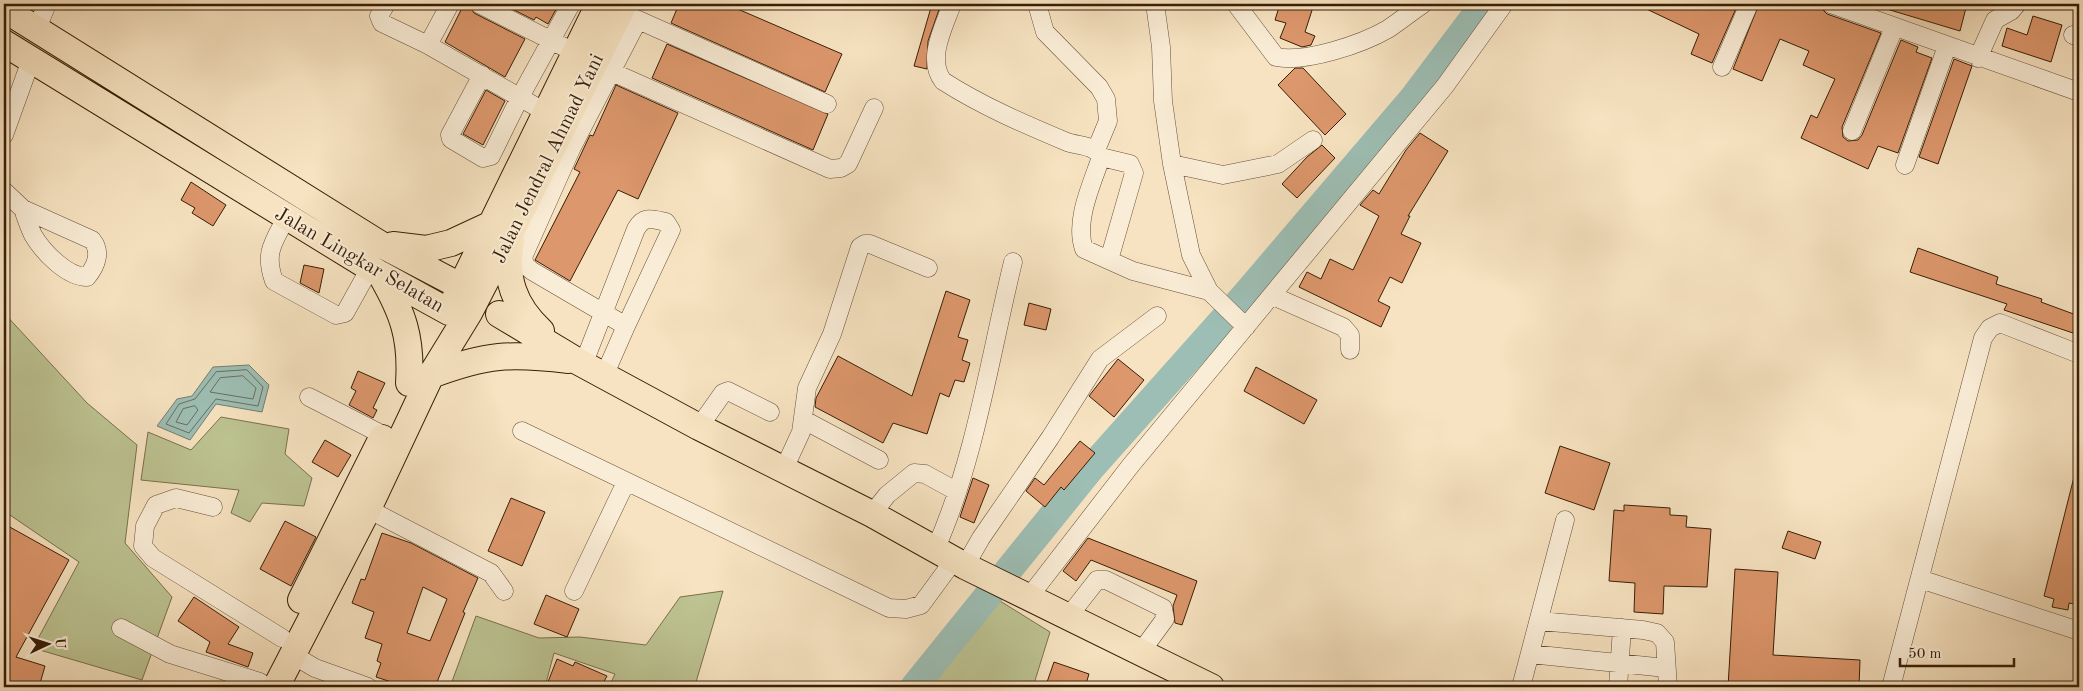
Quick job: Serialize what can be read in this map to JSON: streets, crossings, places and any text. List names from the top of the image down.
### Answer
{
  "streets": {
    "highway": ["Jalan Jendral Ahmad Yani", "Jalan Lingkar Selatan"]
  },
  "crossings": [
    ["Jalan Jendral Ahmad Yani", "Jalan Lingkar Selatan"]
  ],
  "scale_bar": "50 m",
  "north": "right"
}
